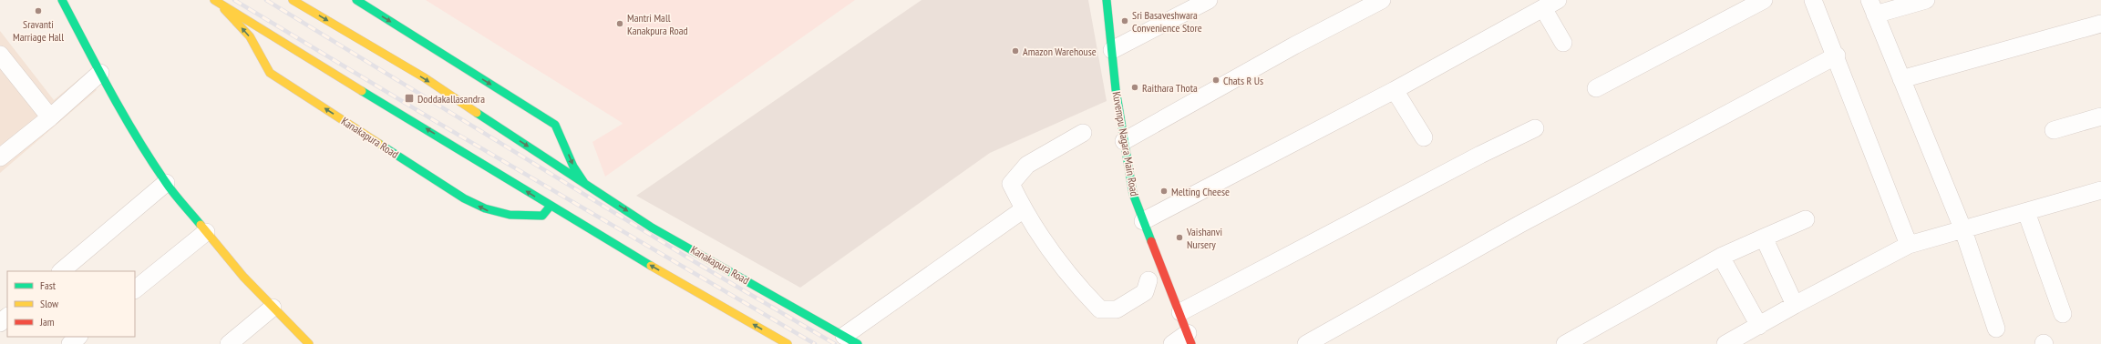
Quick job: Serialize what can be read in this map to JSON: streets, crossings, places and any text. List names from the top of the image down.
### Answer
{
  "streets": {
    "main road": ["Kanakapura Road", "Kuvempu Nagara Main Road"]
  },
  "places": {
    "other": [
      "Sravanti Marriage Hall",
      "Sri Basaveshwara Convenience Store",
      "Mantri Mall Kanakpura Road",
      "Amazon Warehouse",
      "Chats R Us",
      "Raithara Thota",
      "Melting Cheese",
      "Vaishanvi Nursery"
    ],
    "transit": ["Doddakallasandra"]
  },
  "legend": ["Fast", "Slow", "Jam"]
}
